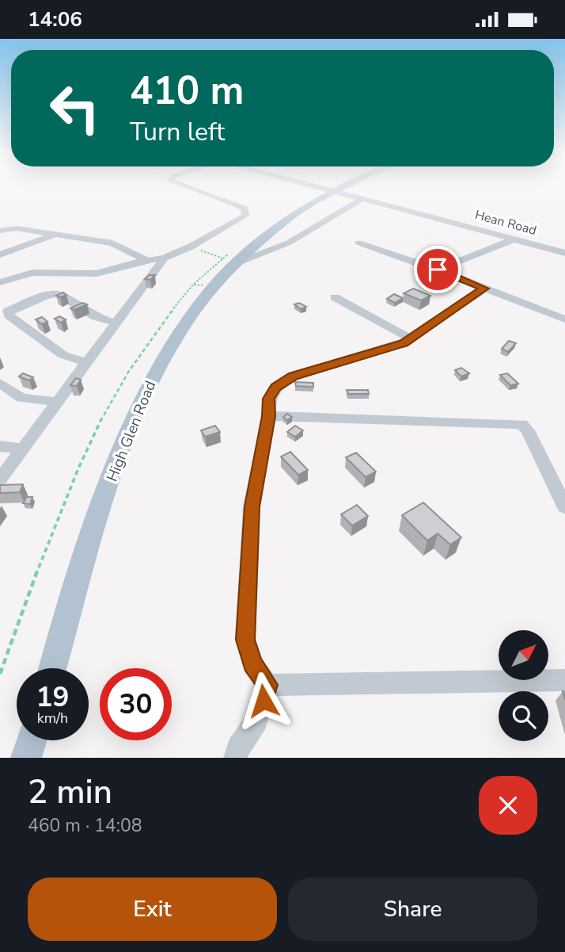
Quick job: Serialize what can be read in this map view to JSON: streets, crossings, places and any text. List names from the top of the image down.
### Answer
{
  "streets": {
    "main road": ["High Glen Road"],
    "street": ["Hean Road"]
  },
  "crossings": [
    ["Hean Road", "High Glen Road"]
  ],
  "north": "top right",
  "page": {
    "status": "14:06",
    "turn": ["410 m", "Turn left"],
    "speed": "19 km/h",
    "limit": "30",
    "heading": ["2 min", "460 m · 14:08"],
    "buttons": ["Exit", "Share"]
  }
}
